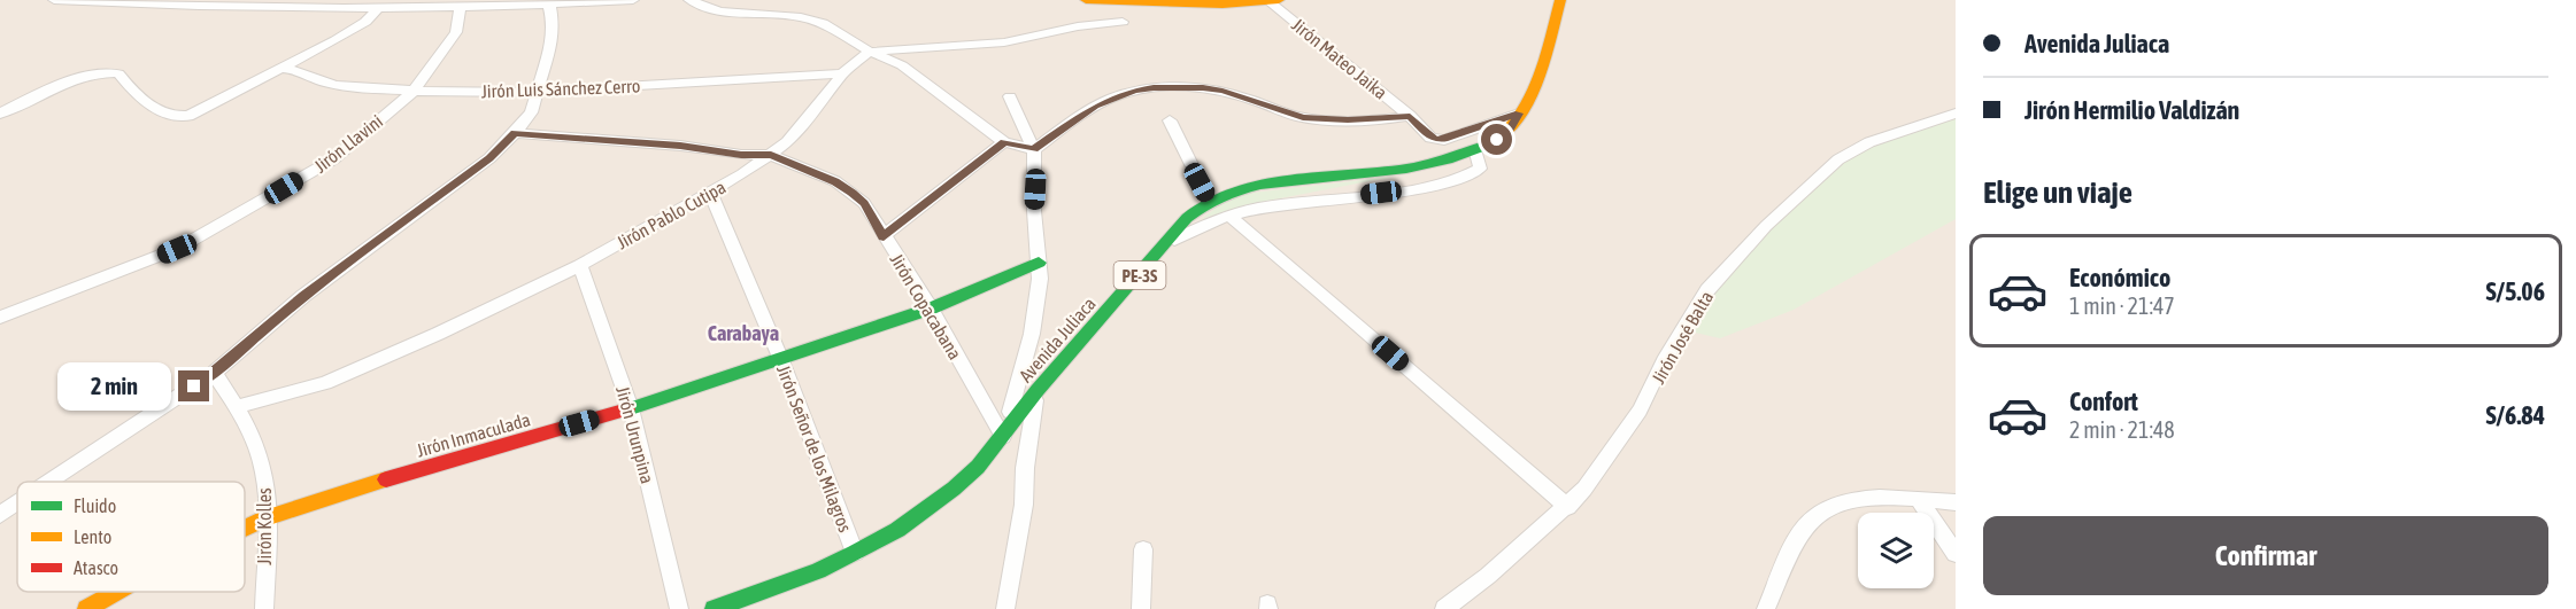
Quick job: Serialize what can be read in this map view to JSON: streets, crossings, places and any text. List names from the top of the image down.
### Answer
{
  "streets": {
    "main road": ["PE-3S", "Avenida Juliaca", "Jirón Inmaculada"],
    "street": [
      "Jirón Mateo Jaika",
      "Jirón Luis Sánchez Cerro",
      "Jirón Llavini",
      "Jirón Pablo Cutipa",
      "Jirón Copacabana",
      "Jirón José Balta",
      "Jirón Urunpina",
      "Jirón Señor de los Milagros",
      "Jirón Kolles"
    ]
  },
  "crossings": [
    ["Jirón Mateo Jaika", "Avenida Juliaca"],
    ["Jirón Luis Sánchez Cerro", "Jirón Llavini"],
    ["Jirón Luis Sánchez Cerro", "Jirón Pablo Cutipa"],
    ["Jirón Pablo Cutipa", "Jirón Copacabana"],
    ["Jirón Pablo Cutipa", "Jirón Urunpina"],
    ["Jirón Pablo Cutipa", "Jirón Señor de los Milagros"],
    ["Jirón Pablo Cutipa", "Jirón Kolles"],
    ["Jirón Copacabana", "Avenida Juliaca"],
    ["Jirón Copacabana", "Jirón Inmaculada"],
    ["Avenida Juliaca", "Jirón Señor de los Milagros"],
    ["Jirón Inmaculada", "Jirón Urunpina"],
    ["Jirón Inmaculada", "Jirón Señor de los Milagros"],
    ["Jirón Inmaculada", "Jirón Kolles"]
  ],
  "districts": ["Carabaya"],
  "legend": ["Fluido", "Lento", "Atasco"],
  "page": {
    "banner": ["Avenida Juliaca", "Jirón Hermilio Valdizán"],
    "heading": "Elige un viaje",
    "list": [
      {
        "name": "Económico",
        "note": "1 min · 21:47",
        "value": "S/5.06"
      },
      {
        "name": "Confort",
        "note": "2 min · 21:48",
        "value": "S/6.84"
      }
    ],
    "bubble": "2 min",
    "buttons": "Confirmar"
  }
}
